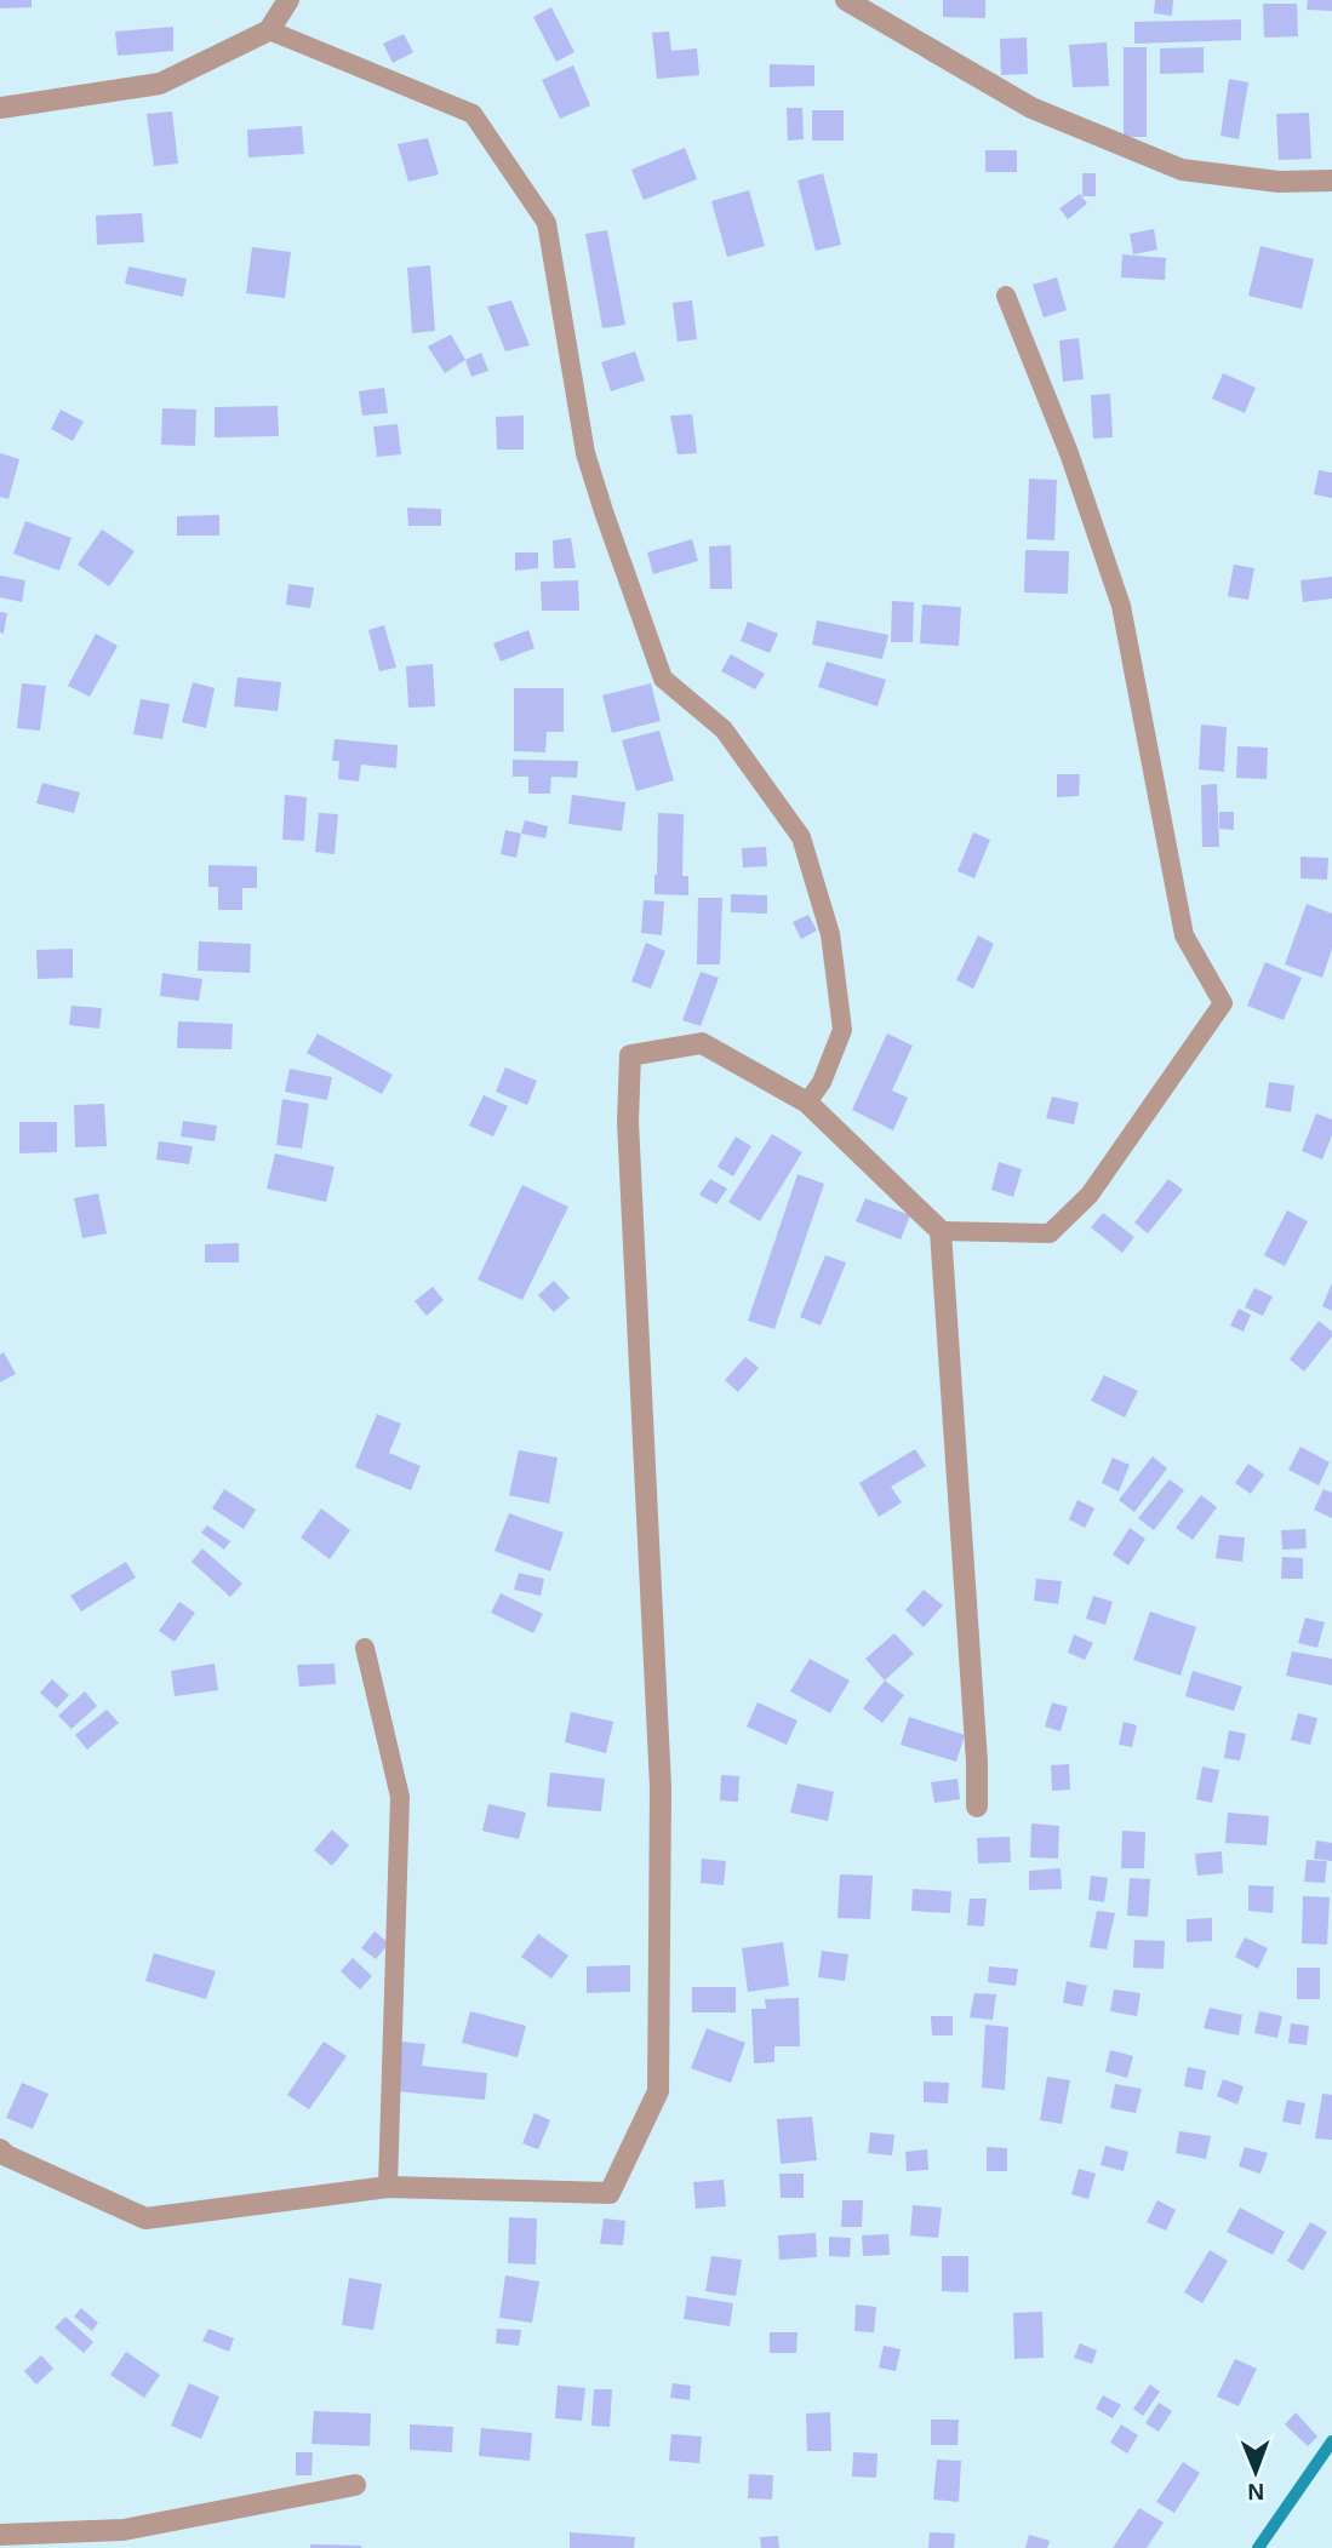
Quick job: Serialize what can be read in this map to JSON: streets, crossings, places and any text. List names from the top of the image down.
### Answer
{
  "north": "bottom"
}
